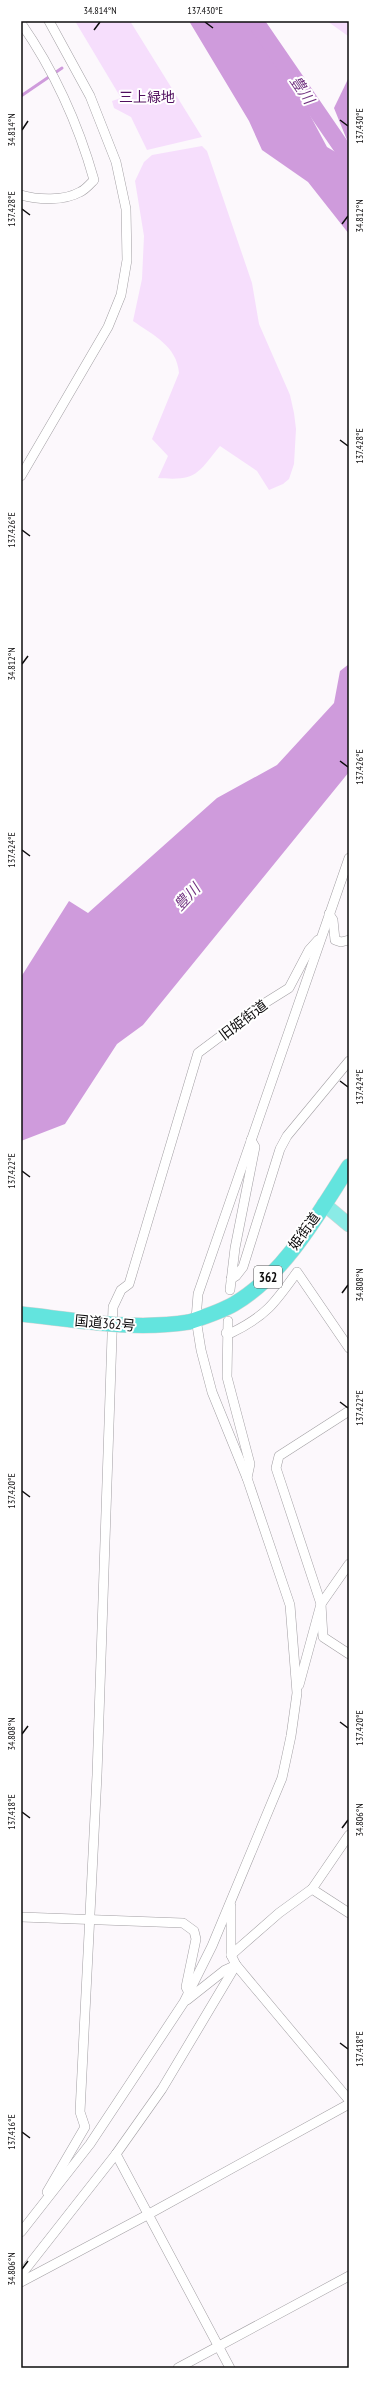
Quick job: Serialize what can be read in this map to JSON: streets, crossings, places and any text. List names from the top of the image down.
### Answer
{
  "streets": {
    "highway": ["姫街道", "362", "国道362号"],
    "street": ["旧姫街道"]
  },
  "crossings": [
    ["姫街道", "国道362号"]
  ],
  "water": ["豊川"],
  "parks": ["三上緑地"],
  "coordinates": [
    "34.814°N",
    "137.430°E",
    "137.428°E",
    "34.812°N",
    "137.426°E",
    "137.424°E",
    "137.422°E",
    "34.808°N",
    "137.420°E",
    "137.418°E",
    "34.806°N",
    "137.416°E"
  ]
}
